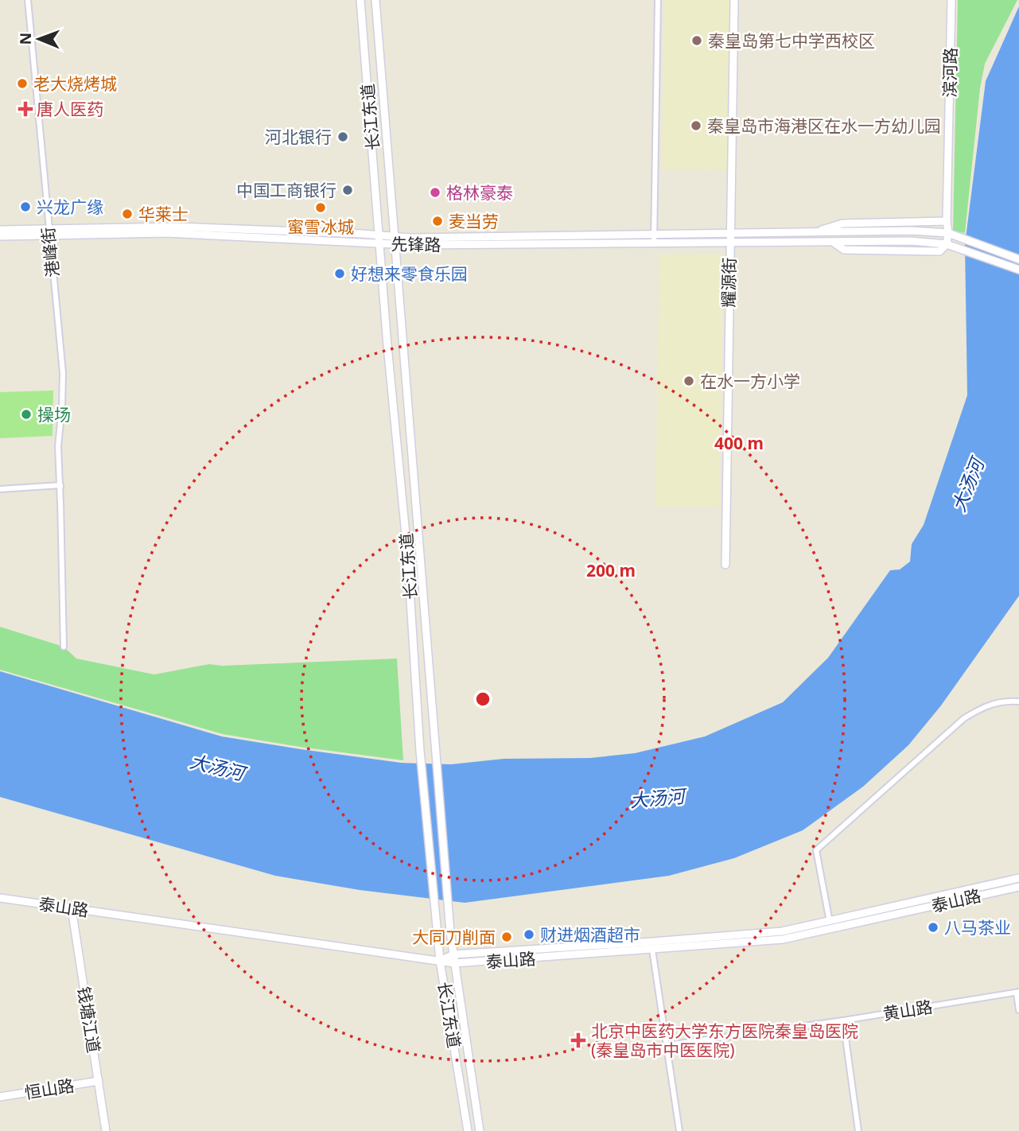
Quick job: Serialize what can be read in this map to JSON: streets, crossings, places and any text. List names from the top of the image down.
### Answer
{
  "streets": {
    "street": [
      "滨河路",
      "长江东道",
      "先锋路",
      "港峰街",
      "耀源街",
      "泰山路",
      "黄山路",
      "钱塘江道",
      "恒山路"
    ]
  },
  "crossings": [
    ["滨河路", "先锋路"],
    ["长江东道", "先锋路"],
    ["长江东道", "泰山路"],
    ["先锋路", "港峰街"],
    ["先锋路", "耀源街"],
    ["泰山路", "钱塘江道"],
    ["钱塘江道", "恒山路"]
  ],
  "water": ["大汤河"],
  "places": {
    "other": [
      "秦皇岛第七中学西校区",
      "老大烧烤城",
      "秦皇岛市海港区在水一方幼儿园",
      "河北银行",
      "中国工商银行",
      "格林豪泰",
      "兴龙广缘",
      "蜜雪冰城",
      "华莱士",
      "麦当劳",
      "好想来零食乐园",
      "在水一方小学",
      "操场",
      "八马茶业",
      "财进烟酒超市",
      "大同刀削面"
    ],
    "health": ["唐人医药", "北京中医药大学东方医院秦皇岛医院 (秦皇岛市中医医院)"]
  },
  "north": "left",
  "rings": ["400 m", "200 m"]
}
